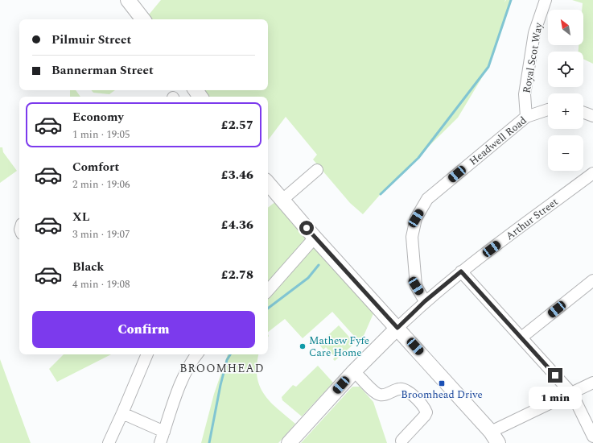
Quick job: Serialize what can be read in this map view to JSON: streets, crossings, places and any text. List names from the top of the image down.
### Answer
{
  "streets": {
    "street": ["Royal Scot Way", "Headwell Road", "Arthur Street"]
  },
  "crossings": [
    ["Royal Scot Way", "Headwell Road"],
    ["Headwell Road", "Arthur Street"]
  ],
  "districts": ["BROOMHEAD"],
  "places": {
    "other": ["Mathew Fyfe Care Home"],
    "transit": ["Broomhead Drive"]
  },
  "north": "top left",
  "page": {
    "map_buttons": ["+", "−"],
    "banner": ["Pilmuir Street", "Bannerman Street"],
    "list": [
      {
        "name": "Economy",
        "note": "1 min · 19:05",
        "value": "£2.57"
      },
      {
        "name": "Comfort",
        "note": "2 min · 19:06",
        "value": "£3.46"
      },
      {
        "name": "XL",
        "note": "3 min · 19:07",
        "value": "£4.36"
      },
      {
        "name": "Black",
        "note": "4 min · 19:08",
        "value": "£2.78"
      }
    ],
    "buttons": "Confirm",
    "bubble": "1 min"
  }
}
